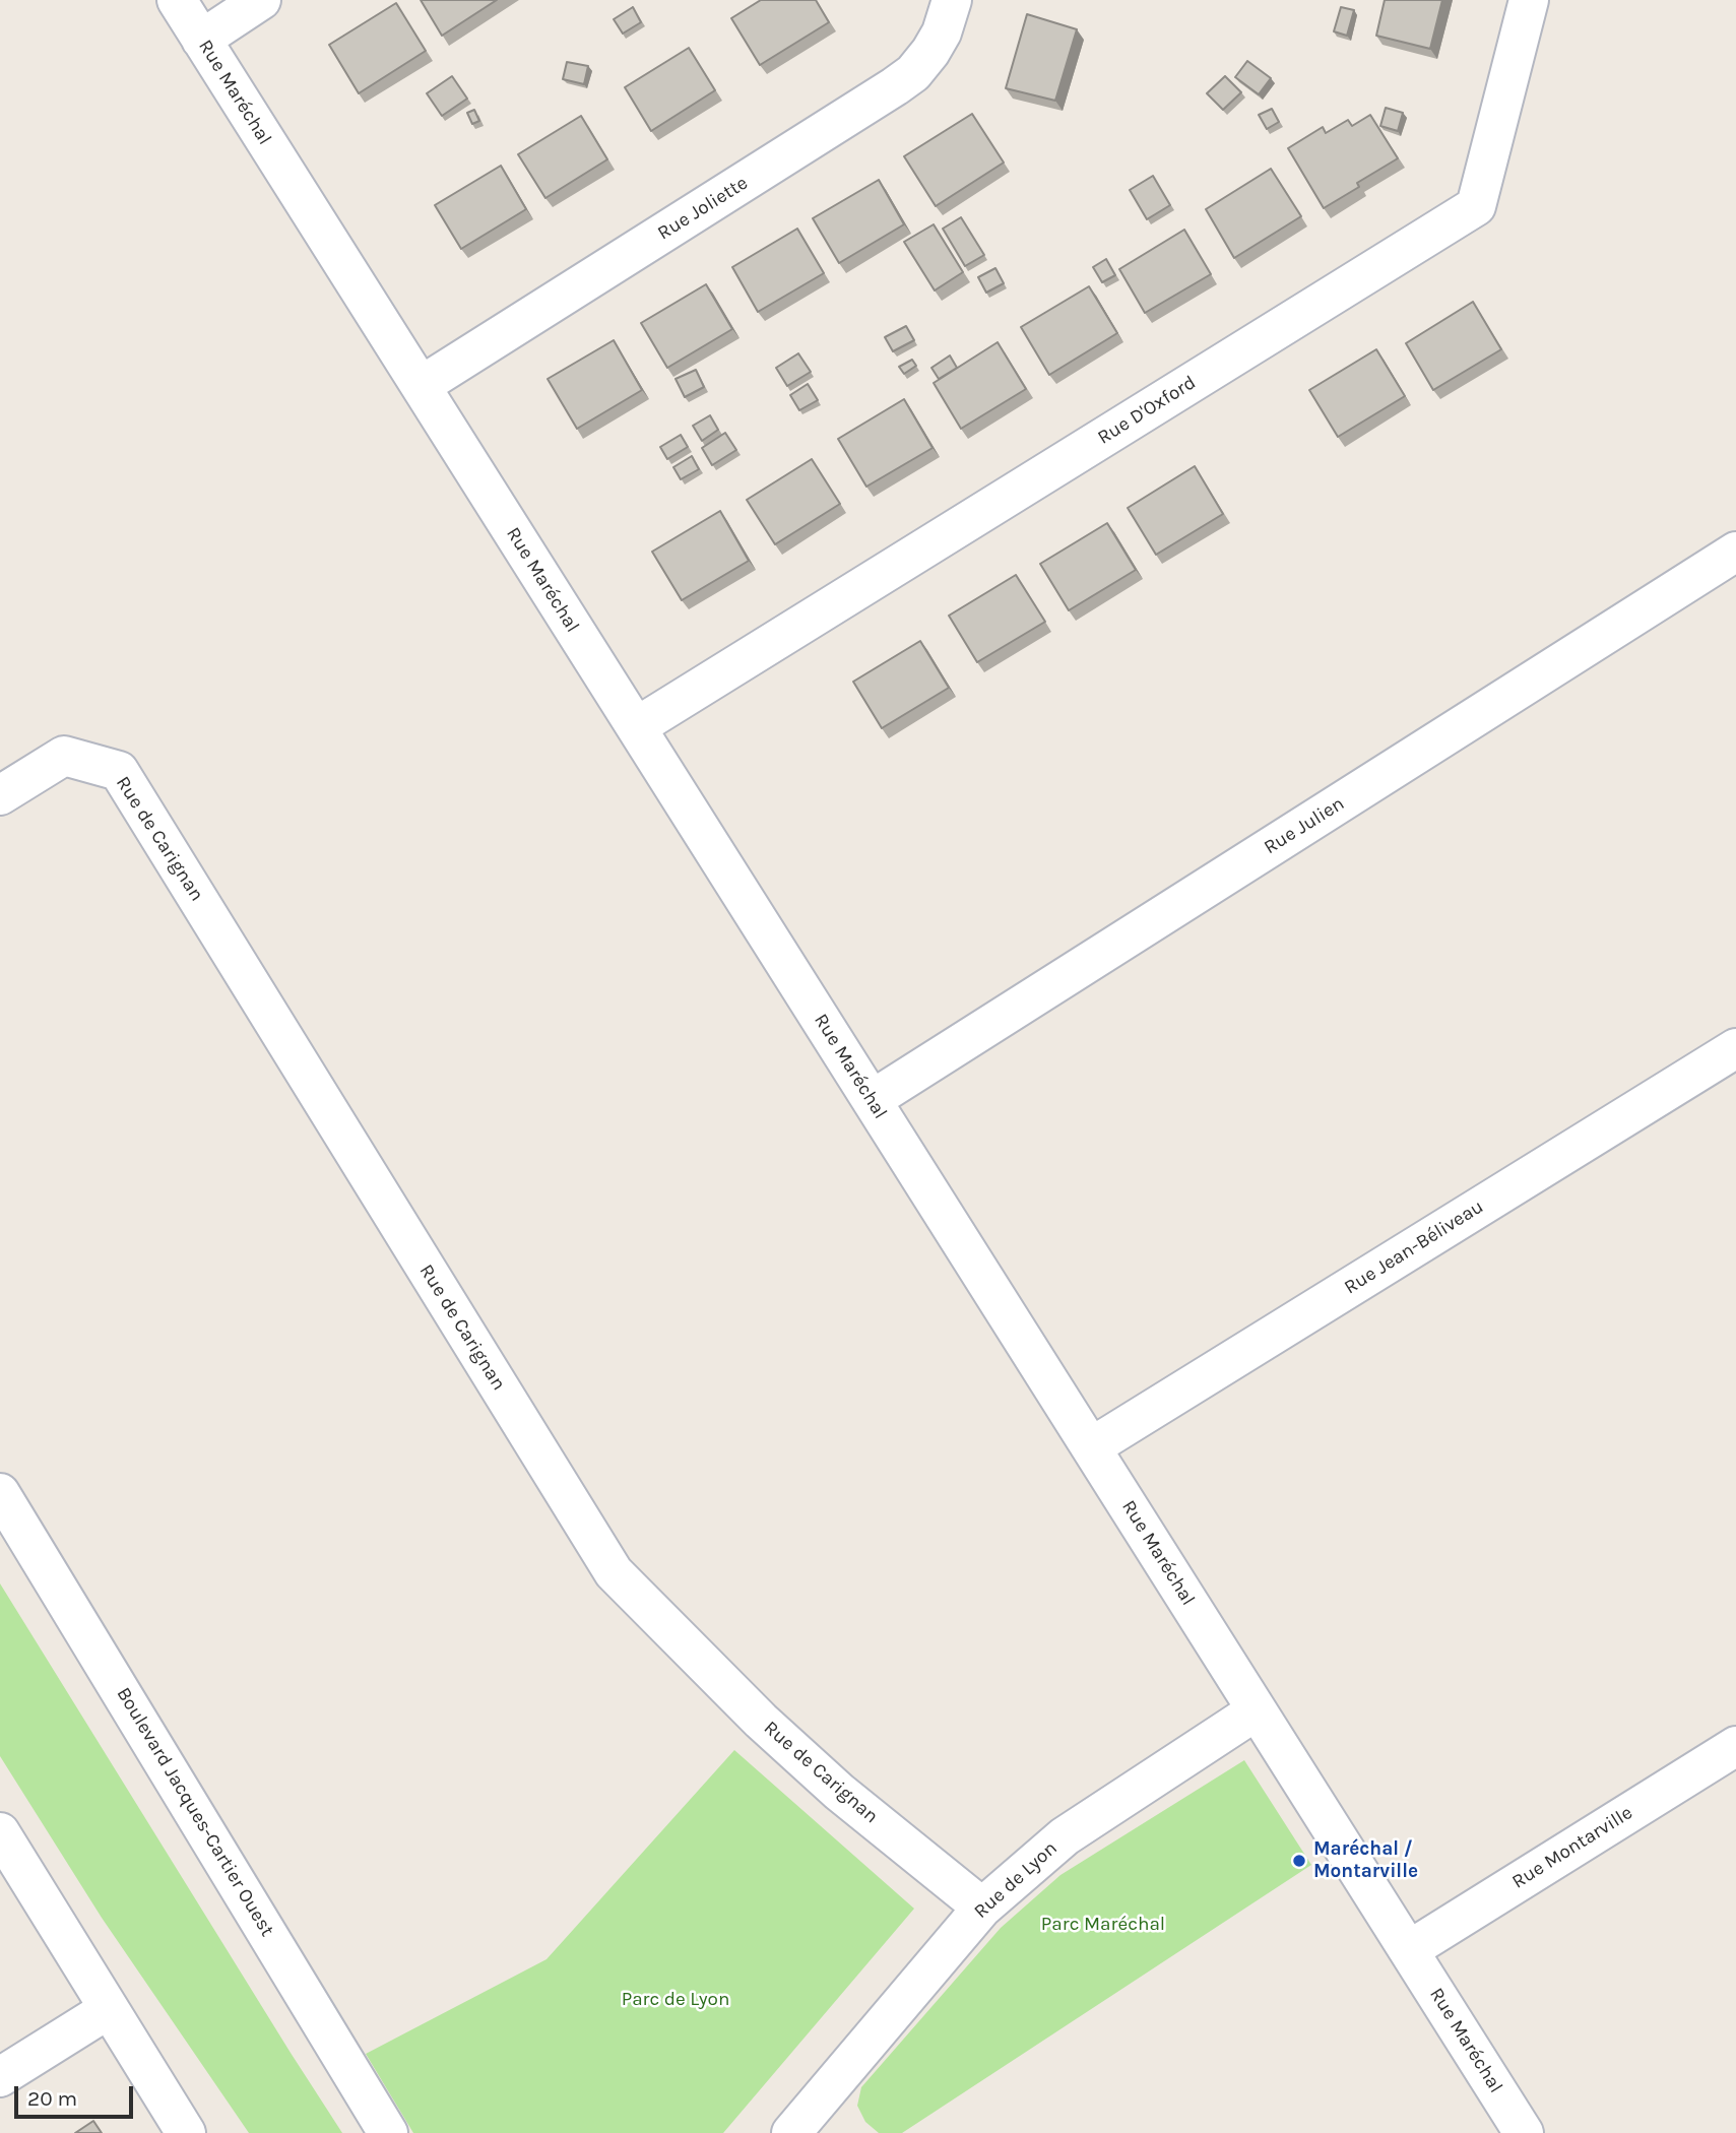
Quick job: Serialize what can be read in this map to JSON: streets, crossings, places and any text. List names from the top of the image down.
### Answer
{
  "streets": {
    "street": [
      "Rue Maréchal",
      "Rue Joliette",
      "Rue D'Oxford",
      "Rue Julien",
      "Rue de Carignan",
      "Rue Jean-Béliveau",
      "Boulevard Jacques-Cartier Ouest",
      "Rue Montarville",
      "Rue de Lyon"
    ]
  },
  "crossings": [
    ["Rue Maréchal", "Rue Joliette"],
    ["Rue Maréchal", "Rue D'Oxford"],
    ["Rue Maréchal", "Rue Julien"],
    ["Rue Maréchal", "Rue Jean-Béliveau"],
    ["Rue Maréchal", "Rue Montarville"],
    ["Rue Maréchal", "Rue de Lyon"],
    ["Rue de Carignan", "Rue de Lyon"]
  ],
  "parks": ["Parc Maréchal", "Parc de Lyon"],
  "places": ["Maréchal / Montarville"],
  "scale_bar": "20 m"
}
